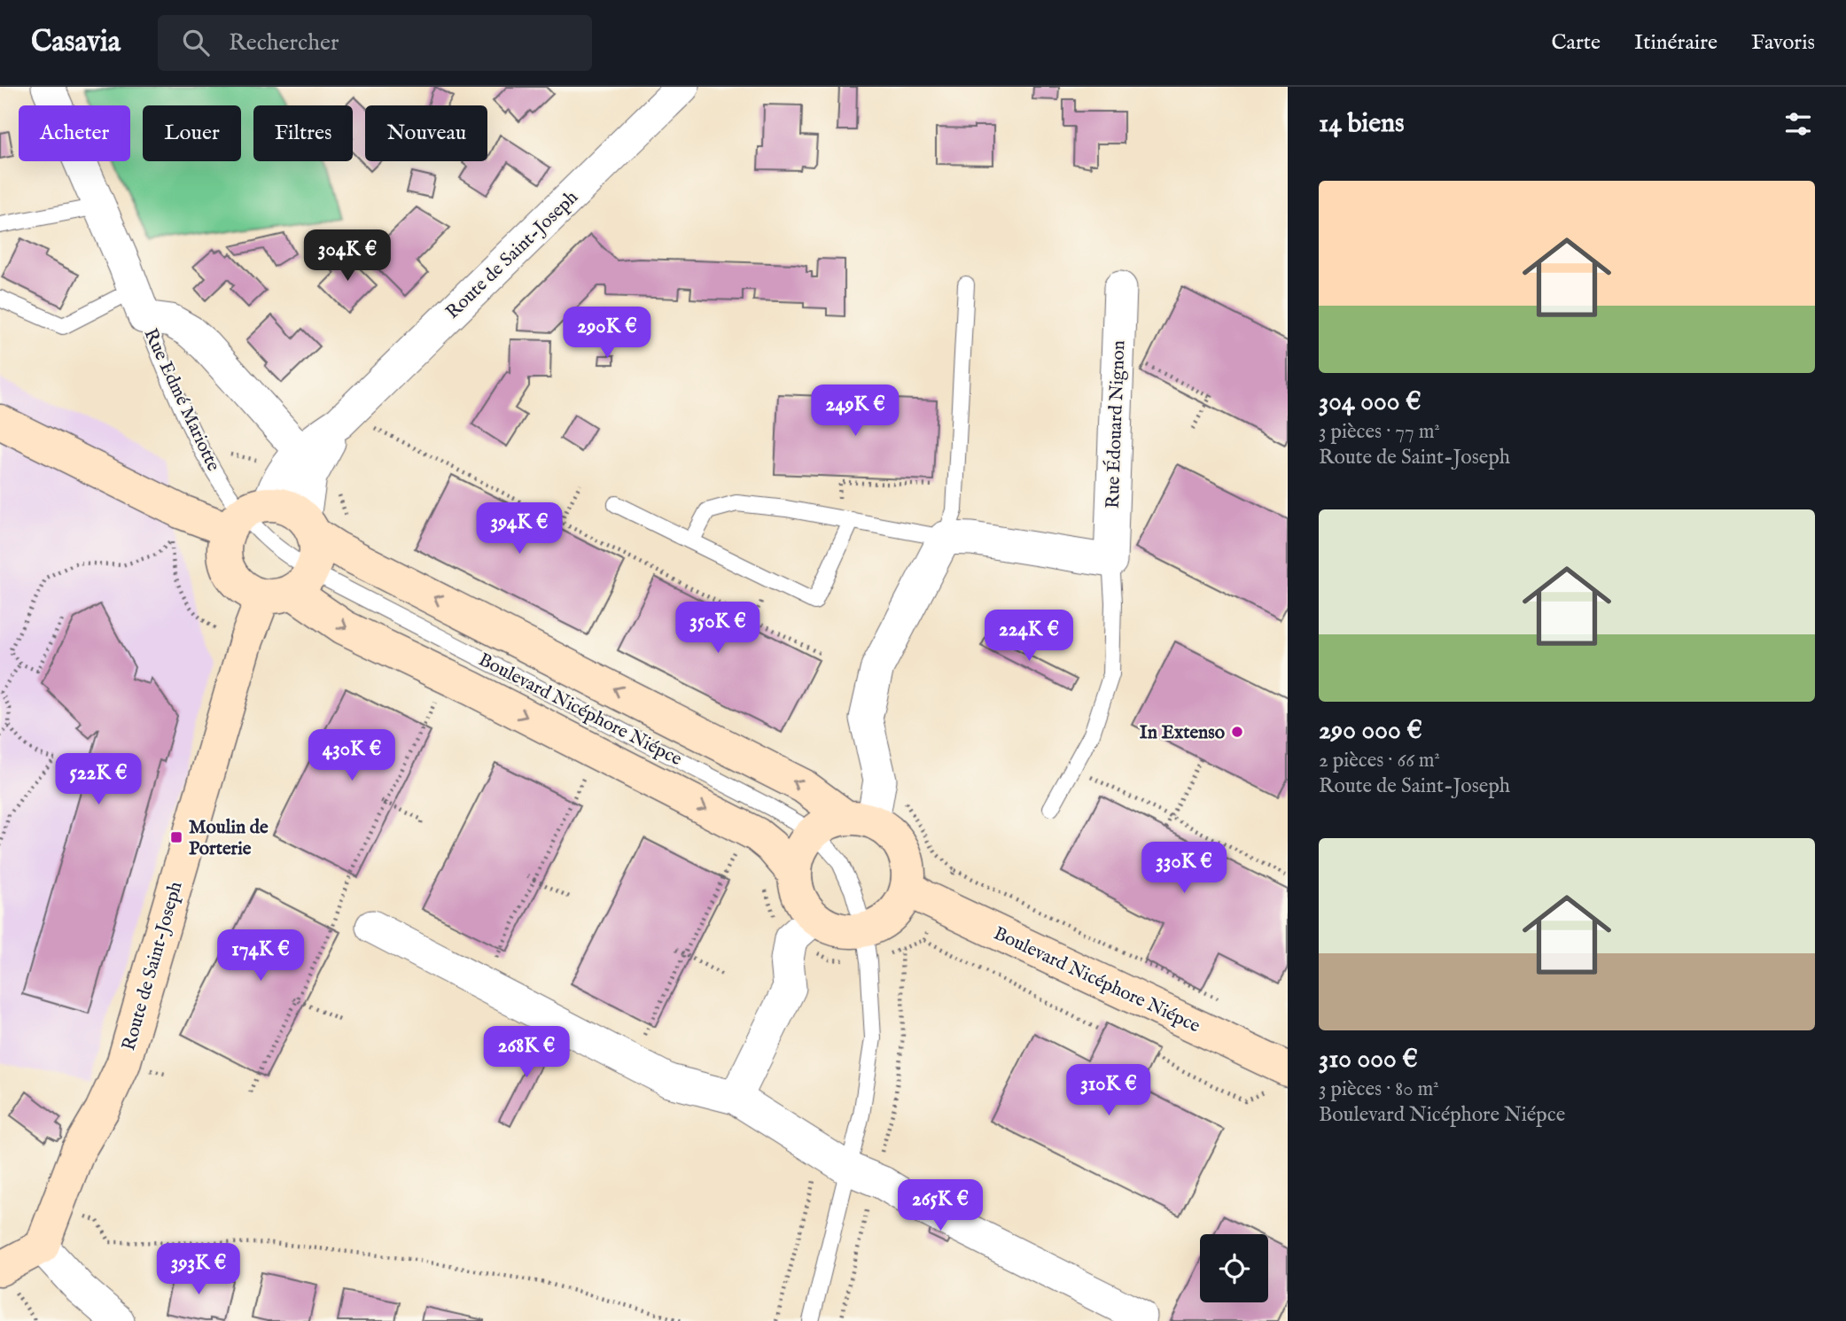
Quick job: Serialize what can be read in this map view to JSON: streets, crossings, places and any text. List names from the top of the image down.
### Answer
{
  "streets": {
    "street": [
      "Route de Saint-Joseph",
      "Rue Edmé Mariotte",
      "Rue Édouard Nignon",
      "Boulevard Nicéphore Niépce"
    ]
  },
  "crossings": [
    ["Route de Saint-Joseph", "Rue Edmé Mariotte"],
    ["Route de Saint-Joseph", "Boulevard Nicéphore Niépce"],
    ["Rue Edmé Mariotte", "Boulevard Nicéphore Niépce"]
  ],
  "places": {
    "other": ["In Extenso"],
    "transit": ["Moulin de Porterie"]
  },
  "page": {
    "header": "Casavia",
    "search": "Rechercher",
    "nav": ["Carte", "Itinéraire", "Favoris"],
    "heading": "14 biens",
    "chip": [
      "Acheter",
      "Louer",
      "Filtres",
      "Nouveau"
    ],
    "list": [
      {
        "name": "304 000 €",
        "note": "3 pièces · 77 m² · Route de Saint-Joseph"
      },
      {
        "name": "290 000 €",
        "note": "2 pièces · 66 m² · Route de Saint-Joseph"
      },
      {
        "name": "310 000 €",
        "note": "3 pièces · 80 m² · Boulevard Nicéphore Niépce"
      }
    ],
    "price": [
      "304K €",
      "290K €",
      "249K €",
      "394K €",
      "350K €",
      "224K €",
      "430K €",
      "522K €",
      "330K €",
      "174K €",
      "268K €",
      "310K €",
      "265K €",
      "393K €"
    ]
  }
}
